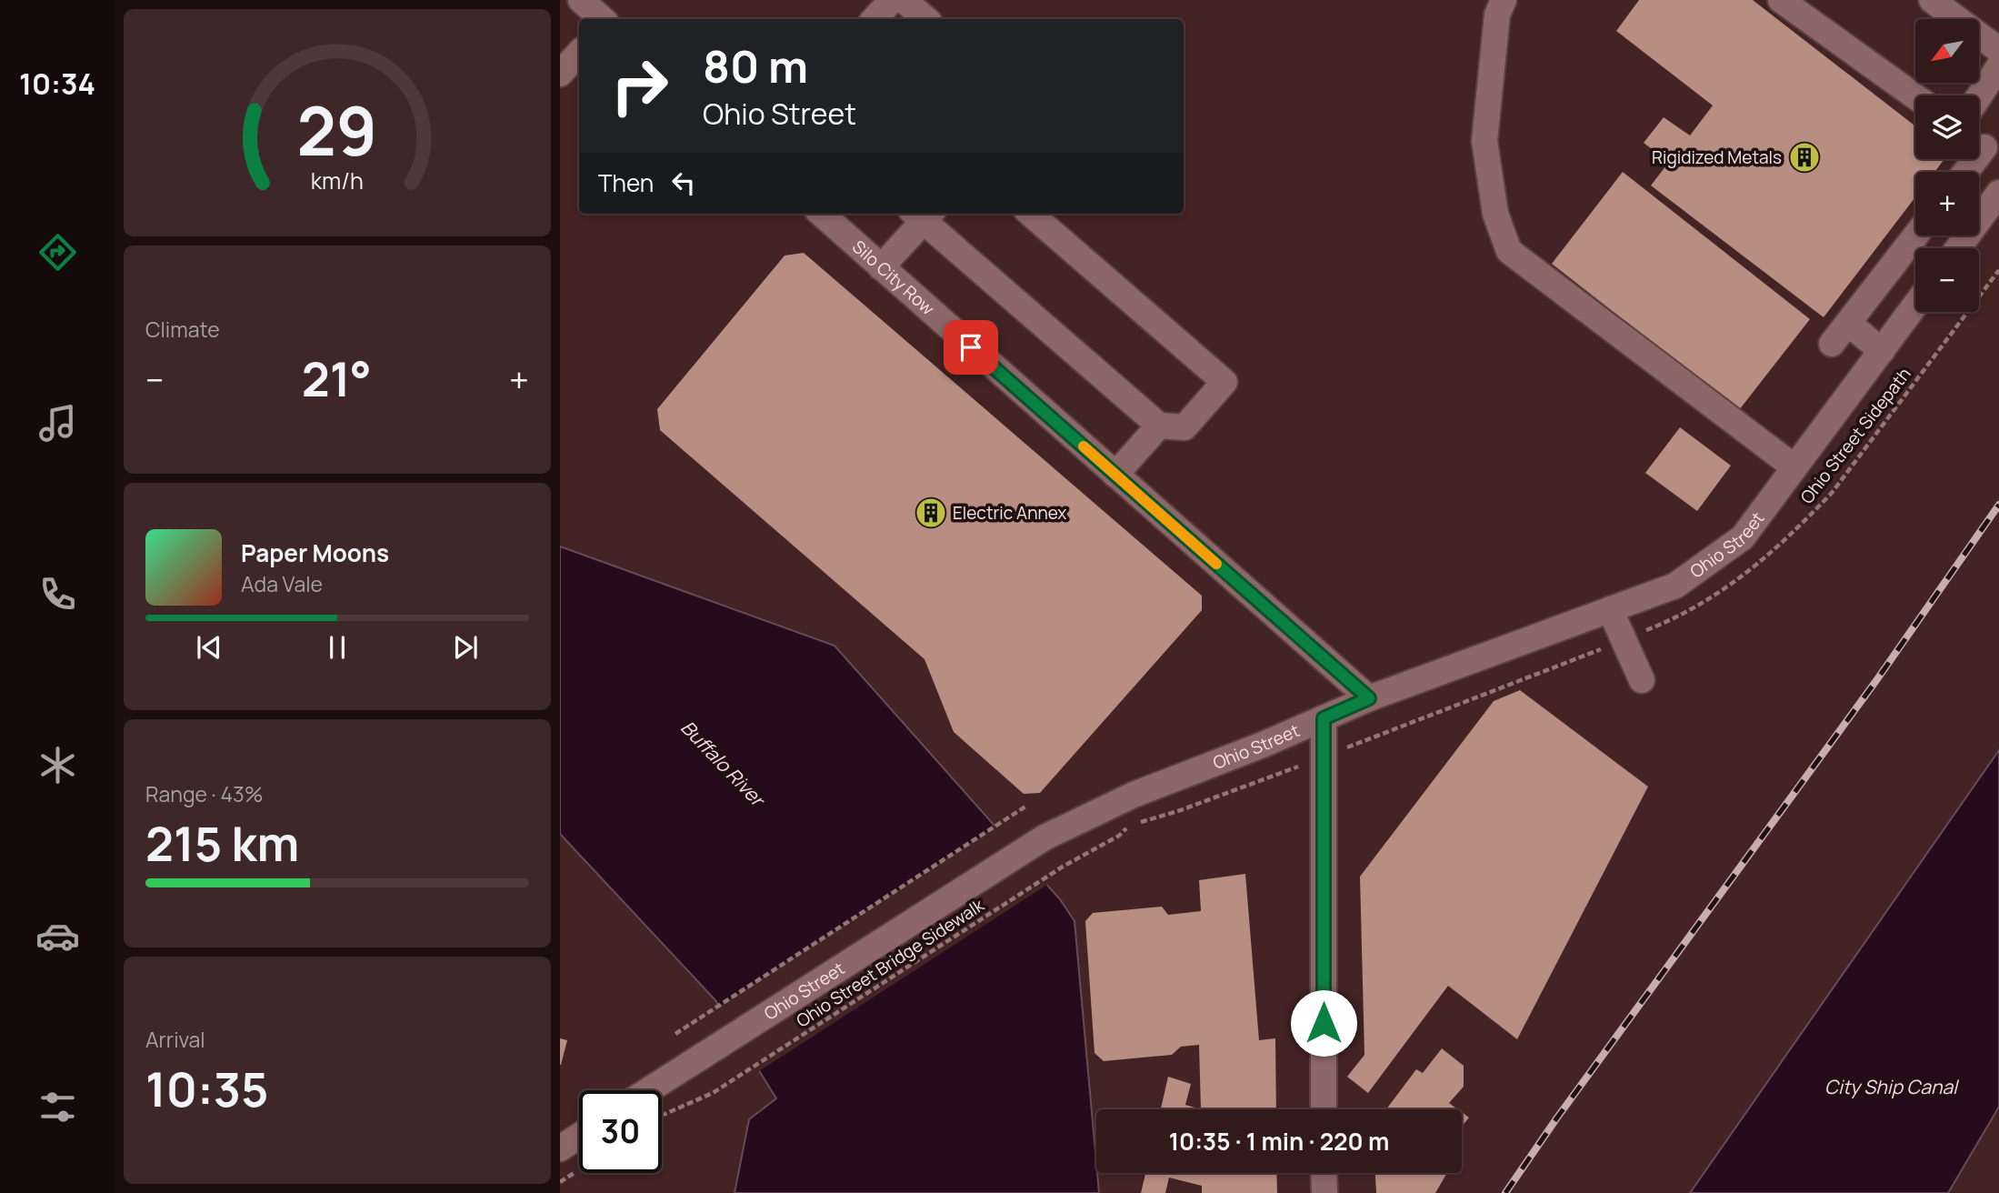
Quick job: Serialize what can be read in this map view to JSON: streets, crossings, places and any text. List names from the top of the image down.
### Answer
{
  "streets": {
    "street": ["Silo City Row", "Ohio Street"],
    "path": ["Ohio Street Sidepath", "Ohio Street Bridge Sidewalk"]
  },
  "crossings": [
    ["Silo City Row", "Ohio Street"]
  ],
  "water": ["Buffalo River", "City Ship Canal"],
  "places": {
    "building": ["Rigidized Metals", "Electric Annex"]
  },
  "north": "bottom left",
  "page": {
    "tabs": "10:34",
    "map_buttons": ["+", "−"],
    "turn": ["80 m", "Ohio Street"],
    "then": "Then",
    "tile": [
      "Climate",
      ["Range · 43%", "215 km"],
      ["Arrival", "10:35"]
    ],
    "heat": ["−", "21°", "+"],
    "song": ["Paper Moons", "Ada Vale"],
    "limit": "30",
    "trip": "10:35 · 1 min · 220 m",
    "gauge": ["29", "km/h"]
  }
}
